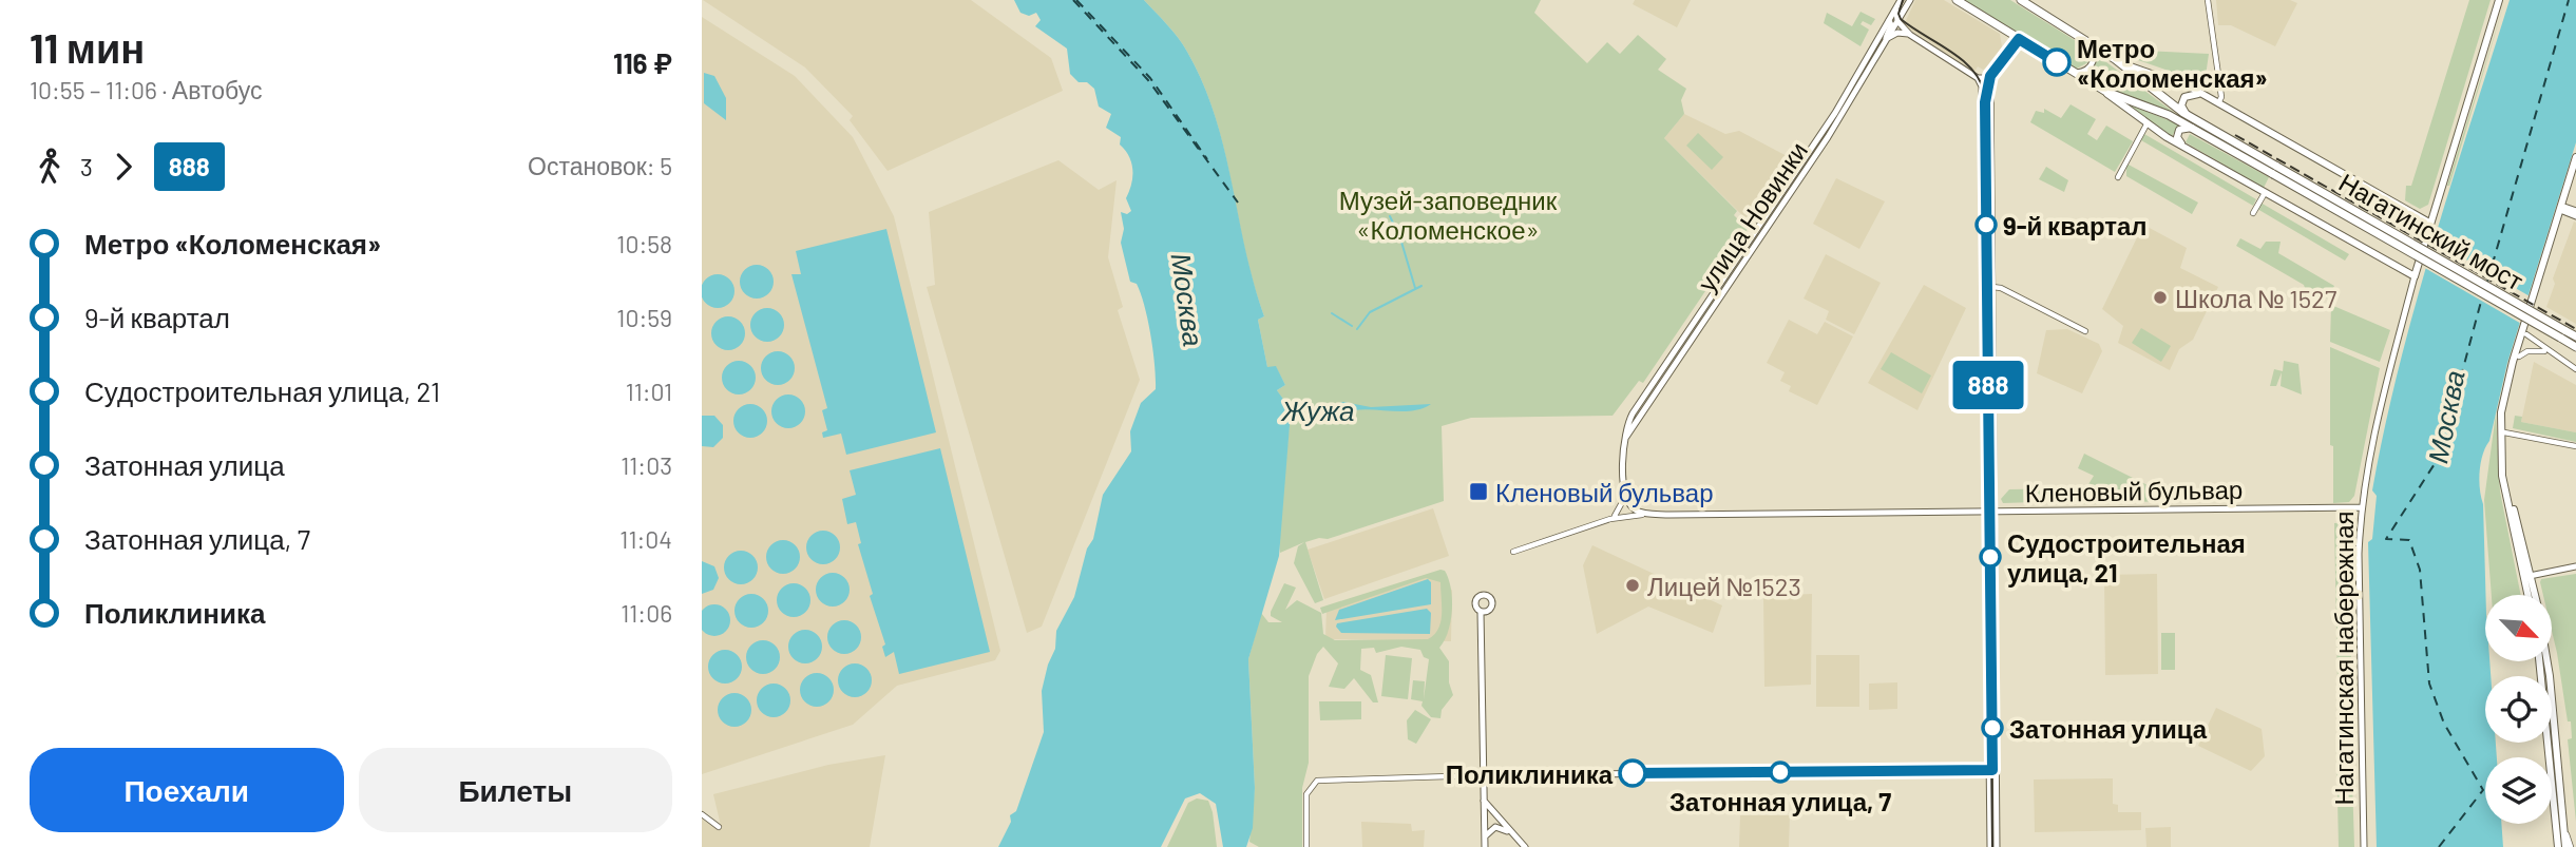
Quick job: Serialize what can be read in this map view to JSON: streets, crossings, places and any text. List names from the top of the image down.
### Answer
{
  "streets": {
    "main road": ["Нагатинский мост", "Нагатинская набережная"],
    "street": ["улица Новинки", "Кленовый бульвар"]
  },
  "crossings": [
    ["Кленовый бульвар", "Нагатинская набережная"]
  ],
  "water": ["Москва", "Жужа"],
  "parks": ["Музей-заповедник «Коломенское»"],
  "places": {
    "other": [
      "Метро «Коломенская»",
      "9-й квартал",
      "Школа № 1527",
      "Судостроительная улица, 21",
      "Лицей №1523",
      "Затонная улица",
      "Затонная улица, 7",
      "Поликлиника"
    ],
    "transit": ["Кленовый бульвар"]
  },
  "lines": ["bus line 888"],
  "north": "bottom right",
  "page": {
    "heading": ["11 мин", "10:55 – 11:06 · Автобус", "116 ₽"],
    "on_map": "888",
    "legs": ["3", "888", "Остановок: 5"],
    "list": [
      {
        "name": "Метро «Коломенская»",
        "value": "10:58"
      },
      {
        "name": "9-й квартал",
        "value": "10:59"
      },
      {
        "name": "Судостроительная улица, 21",
        "value": "11:01"
      },
      {
        "name": "Затонная улица",
        "value": "11:03"
      },
      {
        "name": "Затонная улица, 7",
        "value": "11:04"
      },
      {
        "name": "Поликлиника",
        "value": "11:06"
      }
    ],
    "buttons": ["Поехали", "Билеты"]
  }
}
